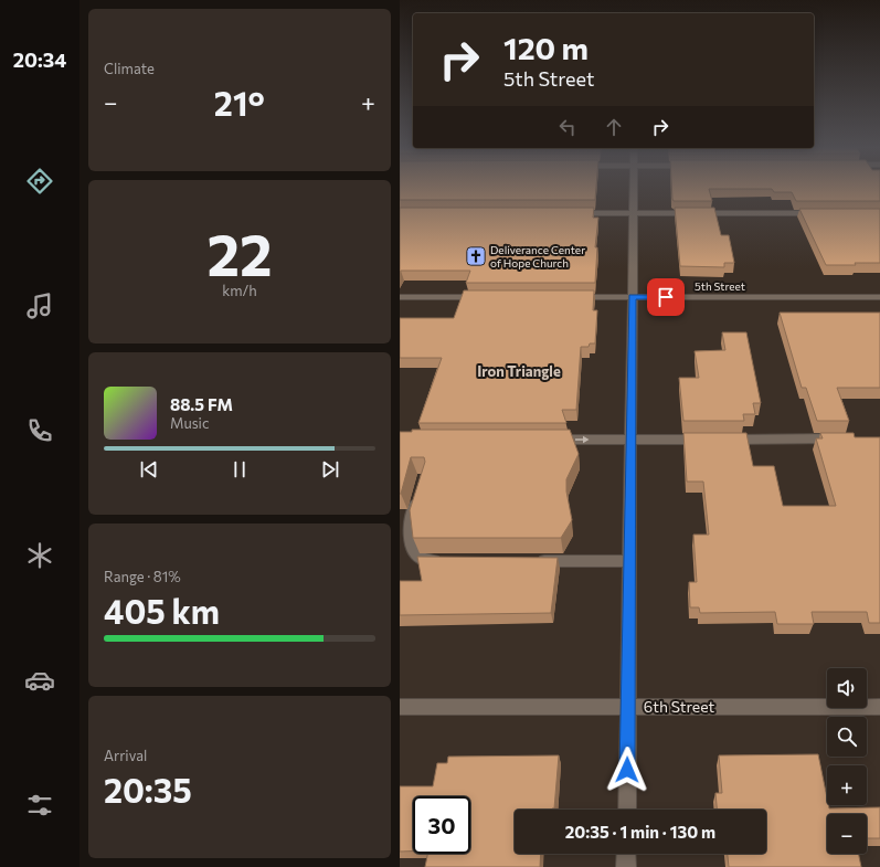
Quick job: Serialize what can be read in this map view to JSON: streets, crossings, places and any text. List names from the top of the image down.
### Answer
{
  "streets": {
    "street": ["5th Street", "6th Street"]
  },
  "districts": ["Iron Triangle"],
  "places": {
    "church": ["Deliverance Center of Hope Church"]
  },
  "page": {
    "tabs": "20:34",
    "tile": [
      "Climate",
      ["22", "km/h"],
      ["Range · 81%", "405 km"],
      ["Arrival", "20:35"]
    ],
    "turn": ["120 m", "5th Street"],
    "heat": ["−", "21°", "+"],
    "song": ["88.5 FM", "Music"],
    "map_buttons": ["+", "−"],
    "limit": "30",
    "trip": "20:35 · 1 min · 130 m"
  }
}
